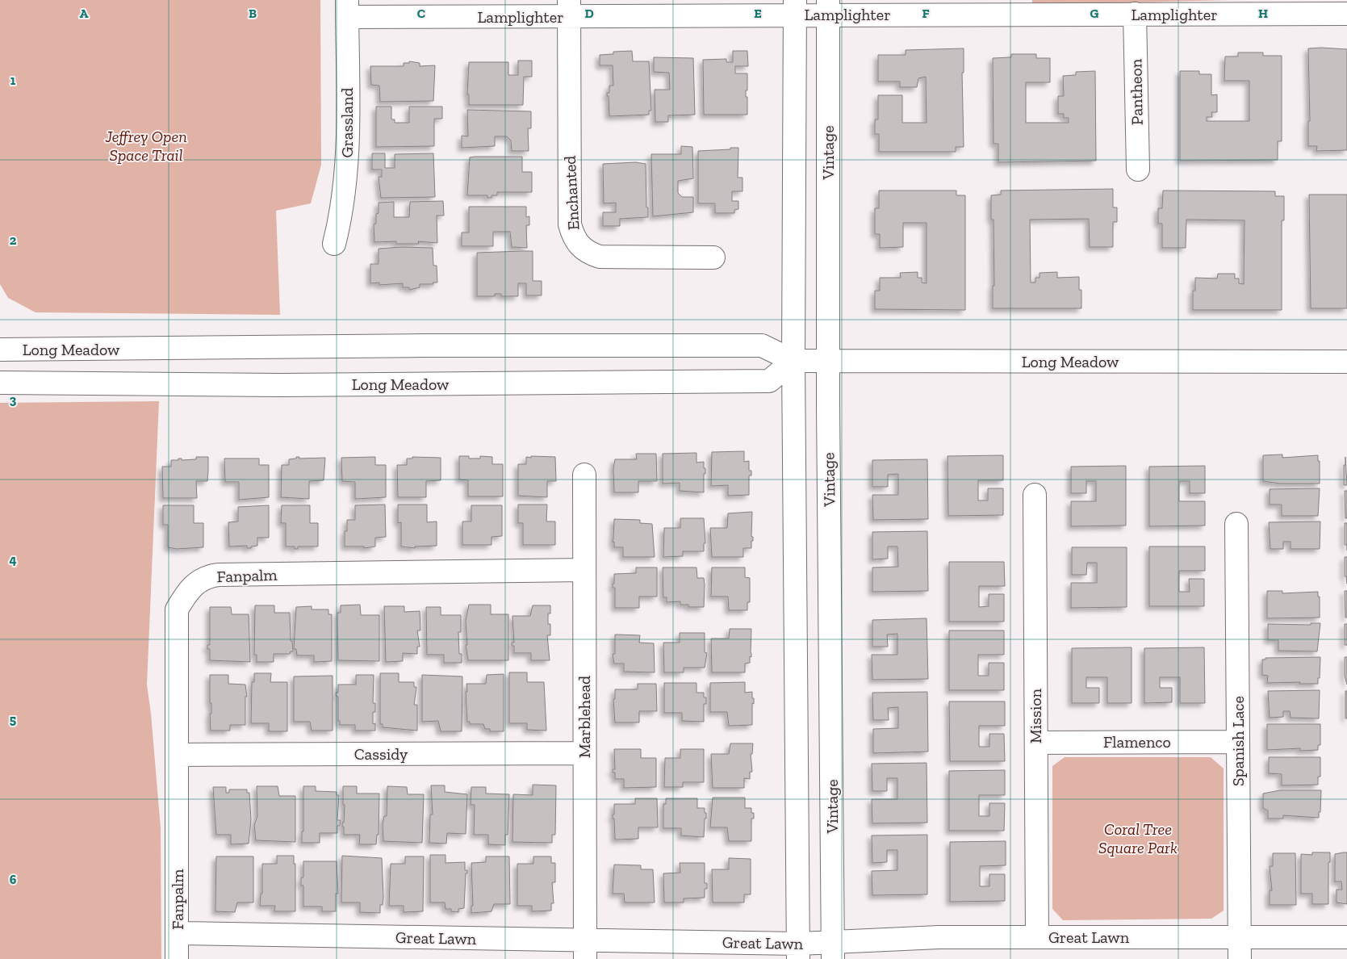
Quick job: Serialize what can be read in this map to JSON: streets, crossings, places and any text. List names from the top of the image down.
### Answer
{
  "streets": {
    "street": [
      "Lamplighter",
      "Pantheon",
      "Grassland",
      "Vintage",
      "Enchanted",
      "Long Meadow",
      "Fanpalm",
      "Mission",
      "Marblehead",
      "Spanish Lace",
      "Flamenco",
      "Cassidy",
      "Great Lawn"
    ]
  },
  "crossings": [
    ["Lamplighter", "Pantheon"],
    ["Lamplighter", "Grassland"],
    ["Lamplighter", "Vintage"],
    ["Lamplighter", "Enchanted"],
    ["Vintage", "Long Meadow"],
    ["Vintage", "Great Lawn"],
    ["Fanpalm", "Marblehead"],
    ["Fanpalm", "Cassidy"],
    ["Fanpalm", "Great Lawn"],
    ["Mission", "Flamenco"],
    ["Mission", "Great Lawn"],
    ["Marblehead", "Cassidy"],
    ["Marblehead", "Great Lawn"],
    ["Spanish Lace", "Flamenco"],
    ["Spanish Lace", "Great Lawn"]
  ],
  "parks": ["Jeffrey Open Space Trail", "Coral Tree Square Park"],
  "grid": {
    "columns": [
      "A",
      "B",
      "C",
      "D",
      "E",
      "F",
      "G",
      "H"
    ],
    "rows": [
      "1",
      "2",
      "3",
      "4",
      "5",
      "6"
    ]
  }
}
